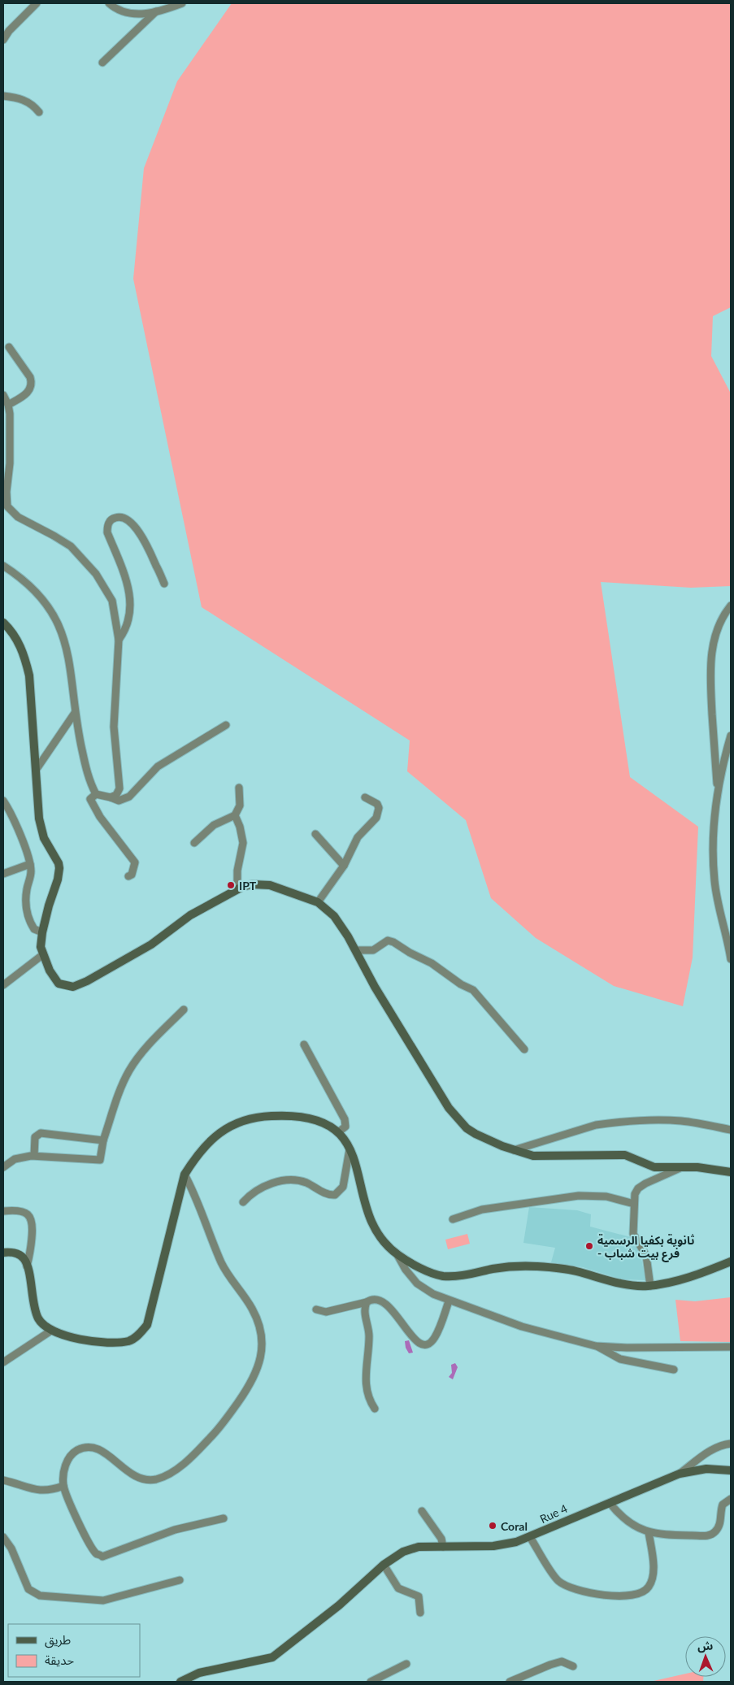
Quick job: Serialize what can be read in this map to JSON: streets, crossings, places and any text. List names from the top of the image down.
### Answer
{
  "streets": {
    "street": ["Rue 4"]
  },
  "places": ["IPT", "ثانوية بكفيا الرسمية - فرع بيت شباب", "Coral"],
  "legend": ["طريق", "حديقة"],
  "north": "top"
}
